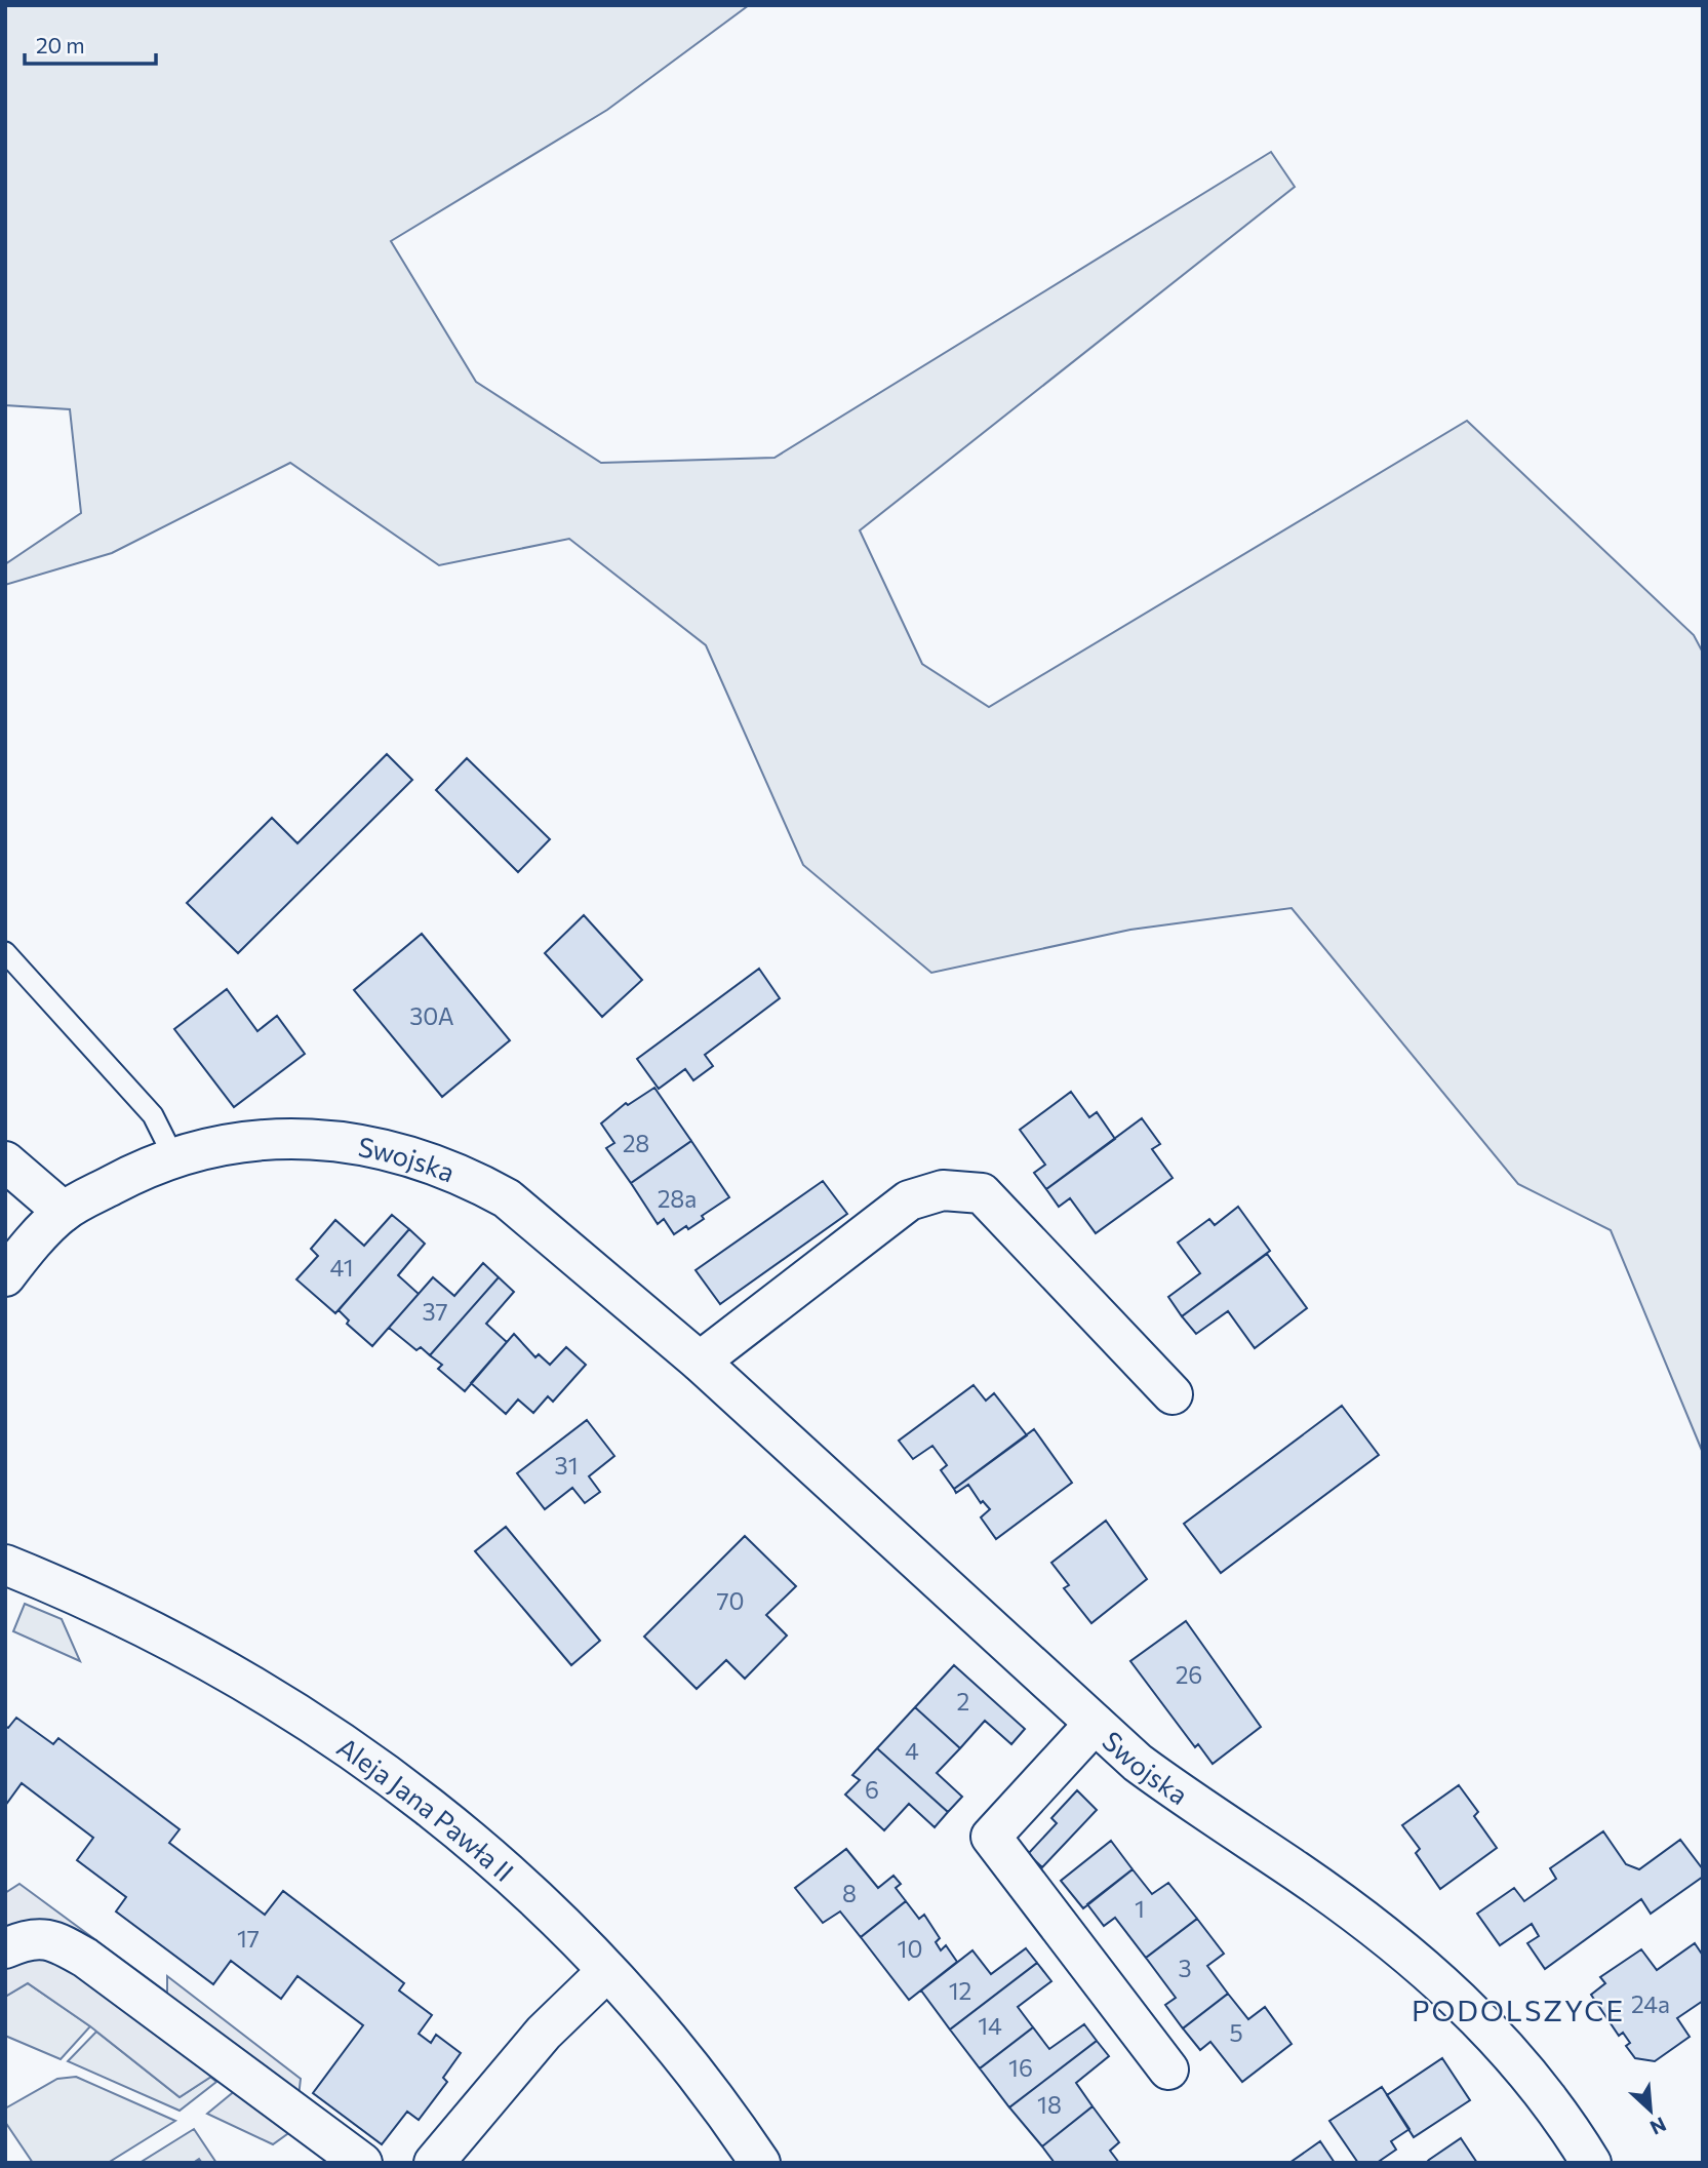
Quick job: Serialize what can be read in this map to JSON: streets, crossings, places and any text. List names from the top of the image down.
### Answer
{
  "streets": {
    "street": ["Swojska", "Aleja Jana Pawła II"]
  },
  "districts": ["PODOLSZYCE"],
  "house_numbers": [
    "30A",
    "28",
    "28a",
    "41",
    "37",
    "31",
    "70",
    "26",
    "2",
    "4",
    "6",
    "8",
    "1",
    "17",
    "10",
    "3",
    "12",
    "24a",
    "14",
    "5",
    "16",
    "18"
  ],
  "scale_bar": "20 m",
  "north": "bottom right"
}
